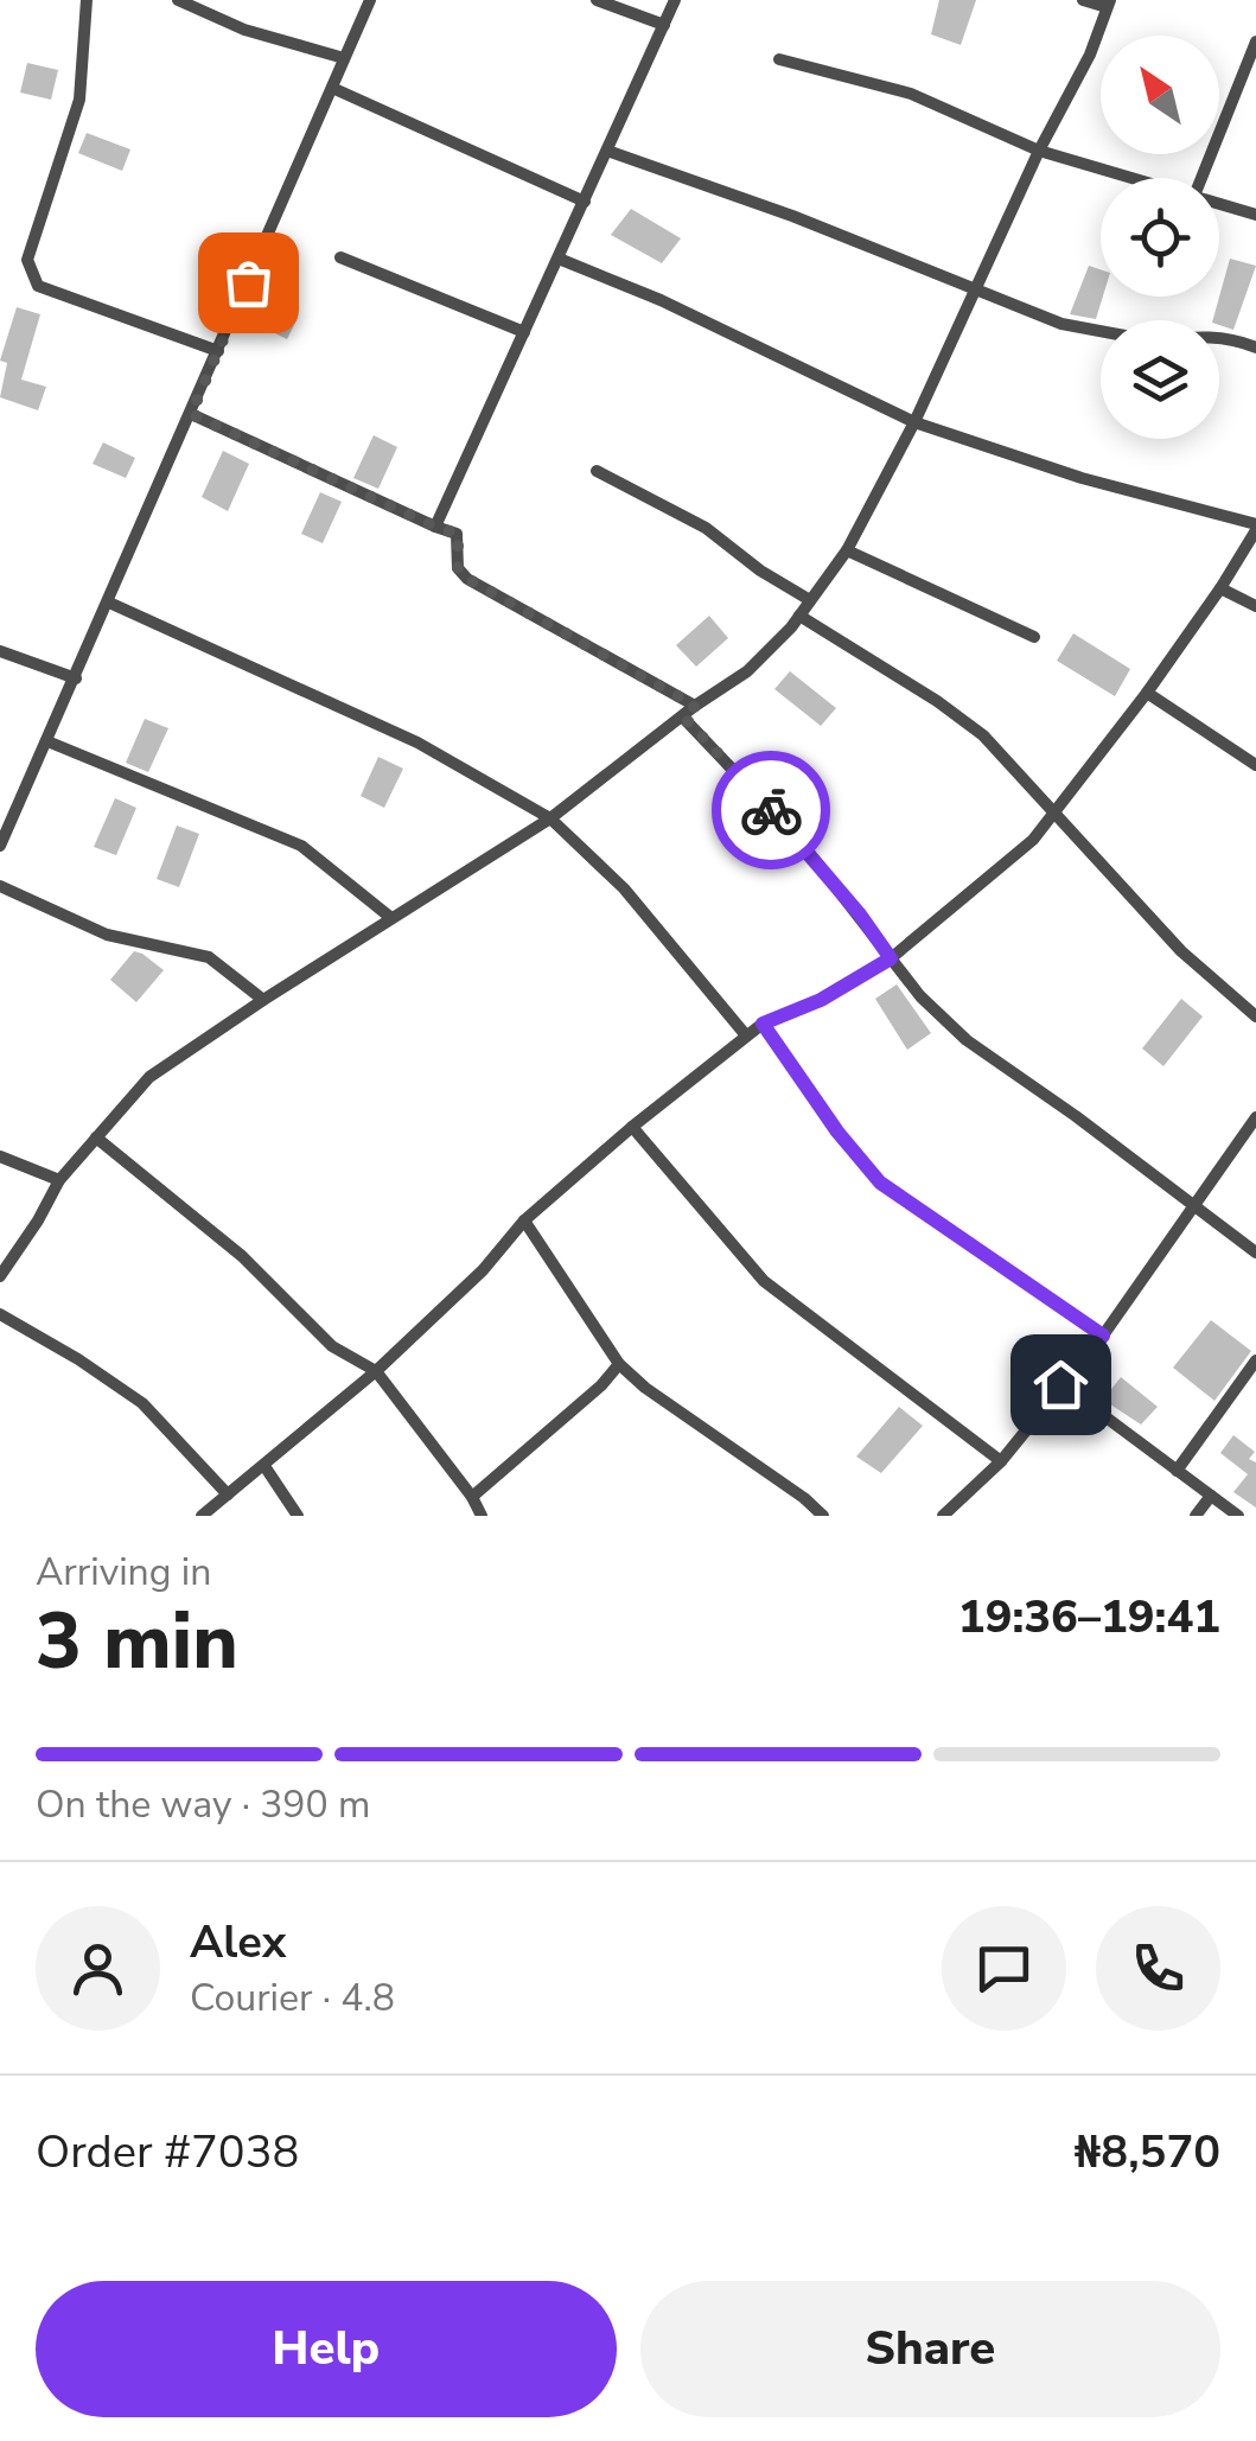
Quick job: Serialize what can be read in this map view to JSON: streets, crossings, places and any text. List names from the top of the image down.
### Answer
{
  "north": "top left",
  "page": {
    "heading": ["3 min", "Arriving in", "19:36–19:41"],
    "panel": [
      "Alex",
      "Courier · 4.8",
      "Order #7038",
      "₦8,570"
    ],
    "bar": "On the way · 390 m",
    "buttons": ["Help", "Share"]
  }
}
